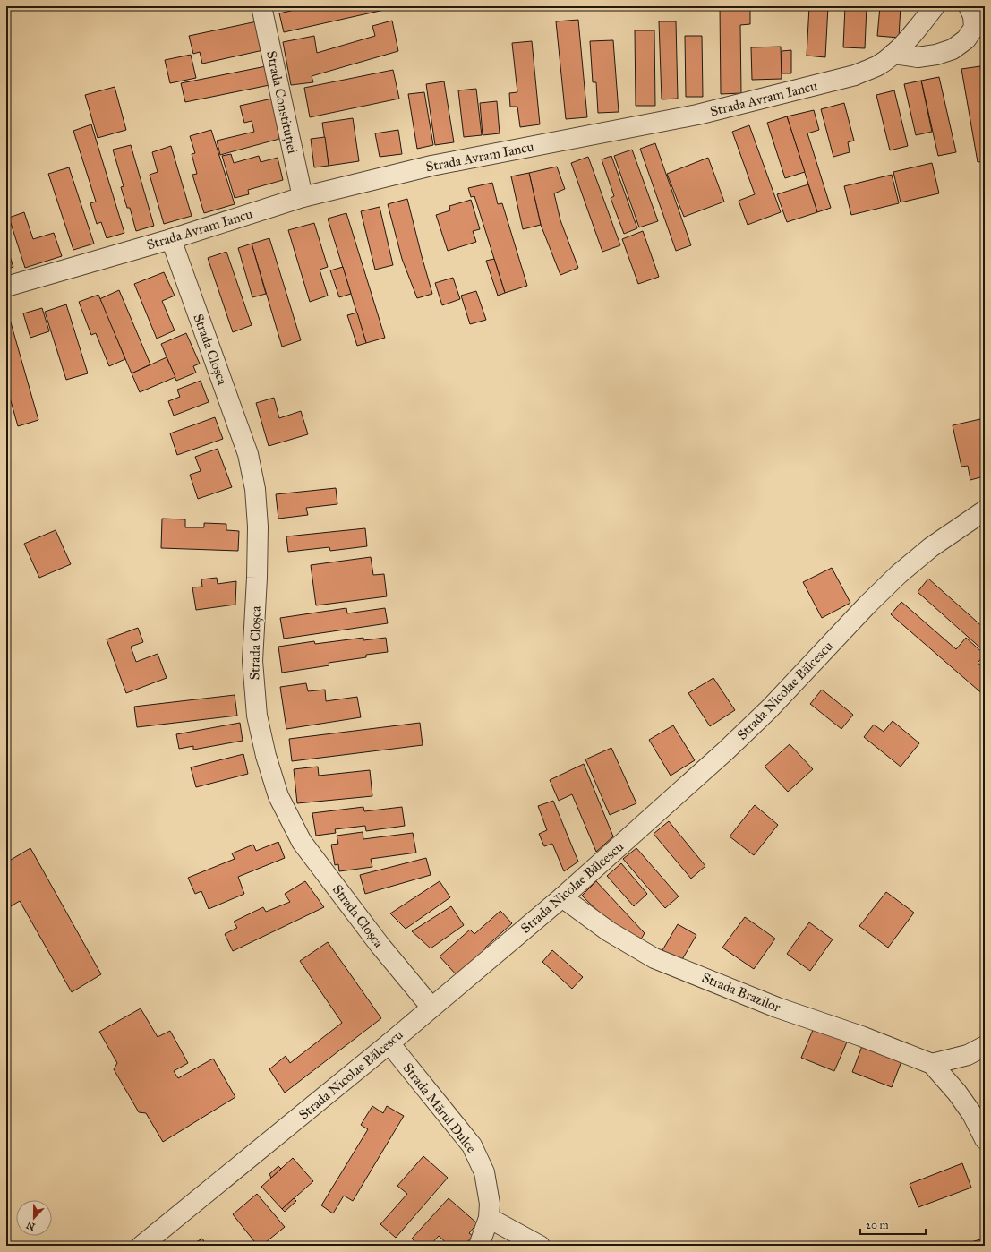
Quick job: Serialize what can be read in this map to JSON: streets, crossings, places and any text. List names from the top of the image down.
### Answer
{
  "streets": {
    "street": [
      "Strada Avram Iancu",
      "Strada Constituției",
      "Strada Cloșca",
      "Strada Nicolae Bălcescu",
      "Strada Brazilor",
      "Strada Mărul Dulce"
    ]
  },
  "crossings": [
    ["Strada Avram Iancu", "Strada Constituției"],
    ["Strada Avram Iancu", "Strada Cloșca"],
    ["Strada Cloșca", "Strada Nicolae Bălcescu"],
    ["Strada Nicolae Bălcescu", "Strada Brazilor"],
    ["Strada Nicolae Bălcescu", "Strada Mărul Dulce"]
  ],
  "scale_bar": "20 m",
  "north": "bottom"
}
